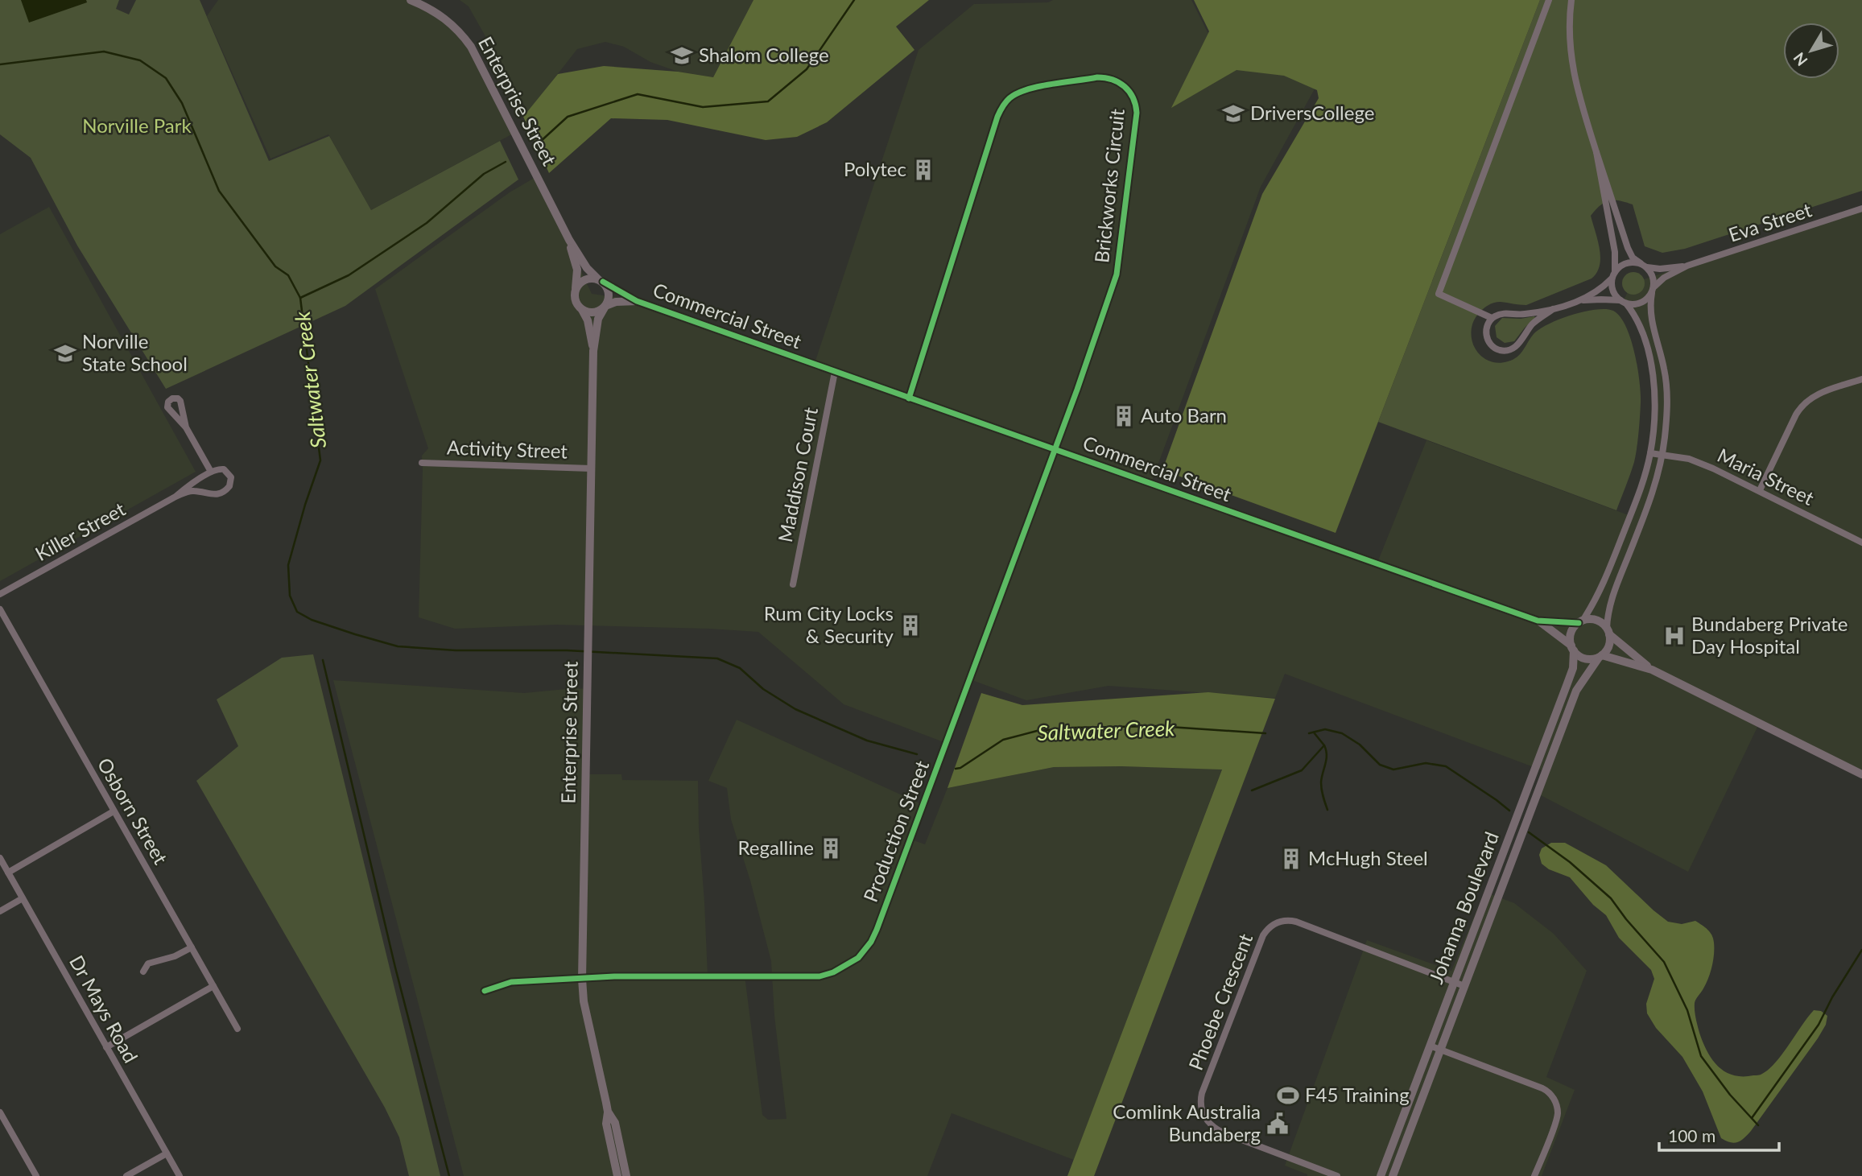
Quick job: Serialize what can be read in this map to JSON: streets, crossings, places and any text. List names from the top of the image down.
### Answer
{
  "streets": {
    "street": [
      "Enterprise Street",
      "Brickworks Circuit",
      "Eva Street",
      "Commercial Street",
      "Activity Street",
      "Maddison Court",
      "Maria Street",
      "Killer Street",
      "Osborn Street",
      "Production Street",
      "Johanna Boulevard",
      "Phoebe Crescent",
      "Dr Mays Road"
    ]
  },
  "crossings": [
    ["Enterprise Street", "Commercial Street"],
    ["Enterprise Street", "Activity Street"],
    ["Enterprise Street", "Production Street"],
    ["Brickworks Circuit", "Commercial Street"],
    ["Brickworks Circuit", "Production Street"],
    ["Commercial Street", "Maddison Court"],
    ["Commercial Street", "Production Street"],
    ["Commercial Street", "Johanna Boulevard"],
    ["Johanna Boulevard", "Phoebe Crescent"]
  ],
  "water": ["Saltwater Creek"],
  "parks": ["Norville Park"],
  "places": {
    "school or university": ["Shalom College", "DriversCollege", "Norville State School"],
    "building": [
      "Polytec",
      "Auto Barn",
      "Rum City Locks & Security",
      "Regalline",
      "McHugh Steel"
    ],
    "hospital": ["Bundaberg Private Day Hospital"],
    "sports": ["F45 Training"],
    "public building": ["Comlink Australia Bundaberg"]
  },
  "scale_bar": "100 m",
  "north": "bottom left"
}
